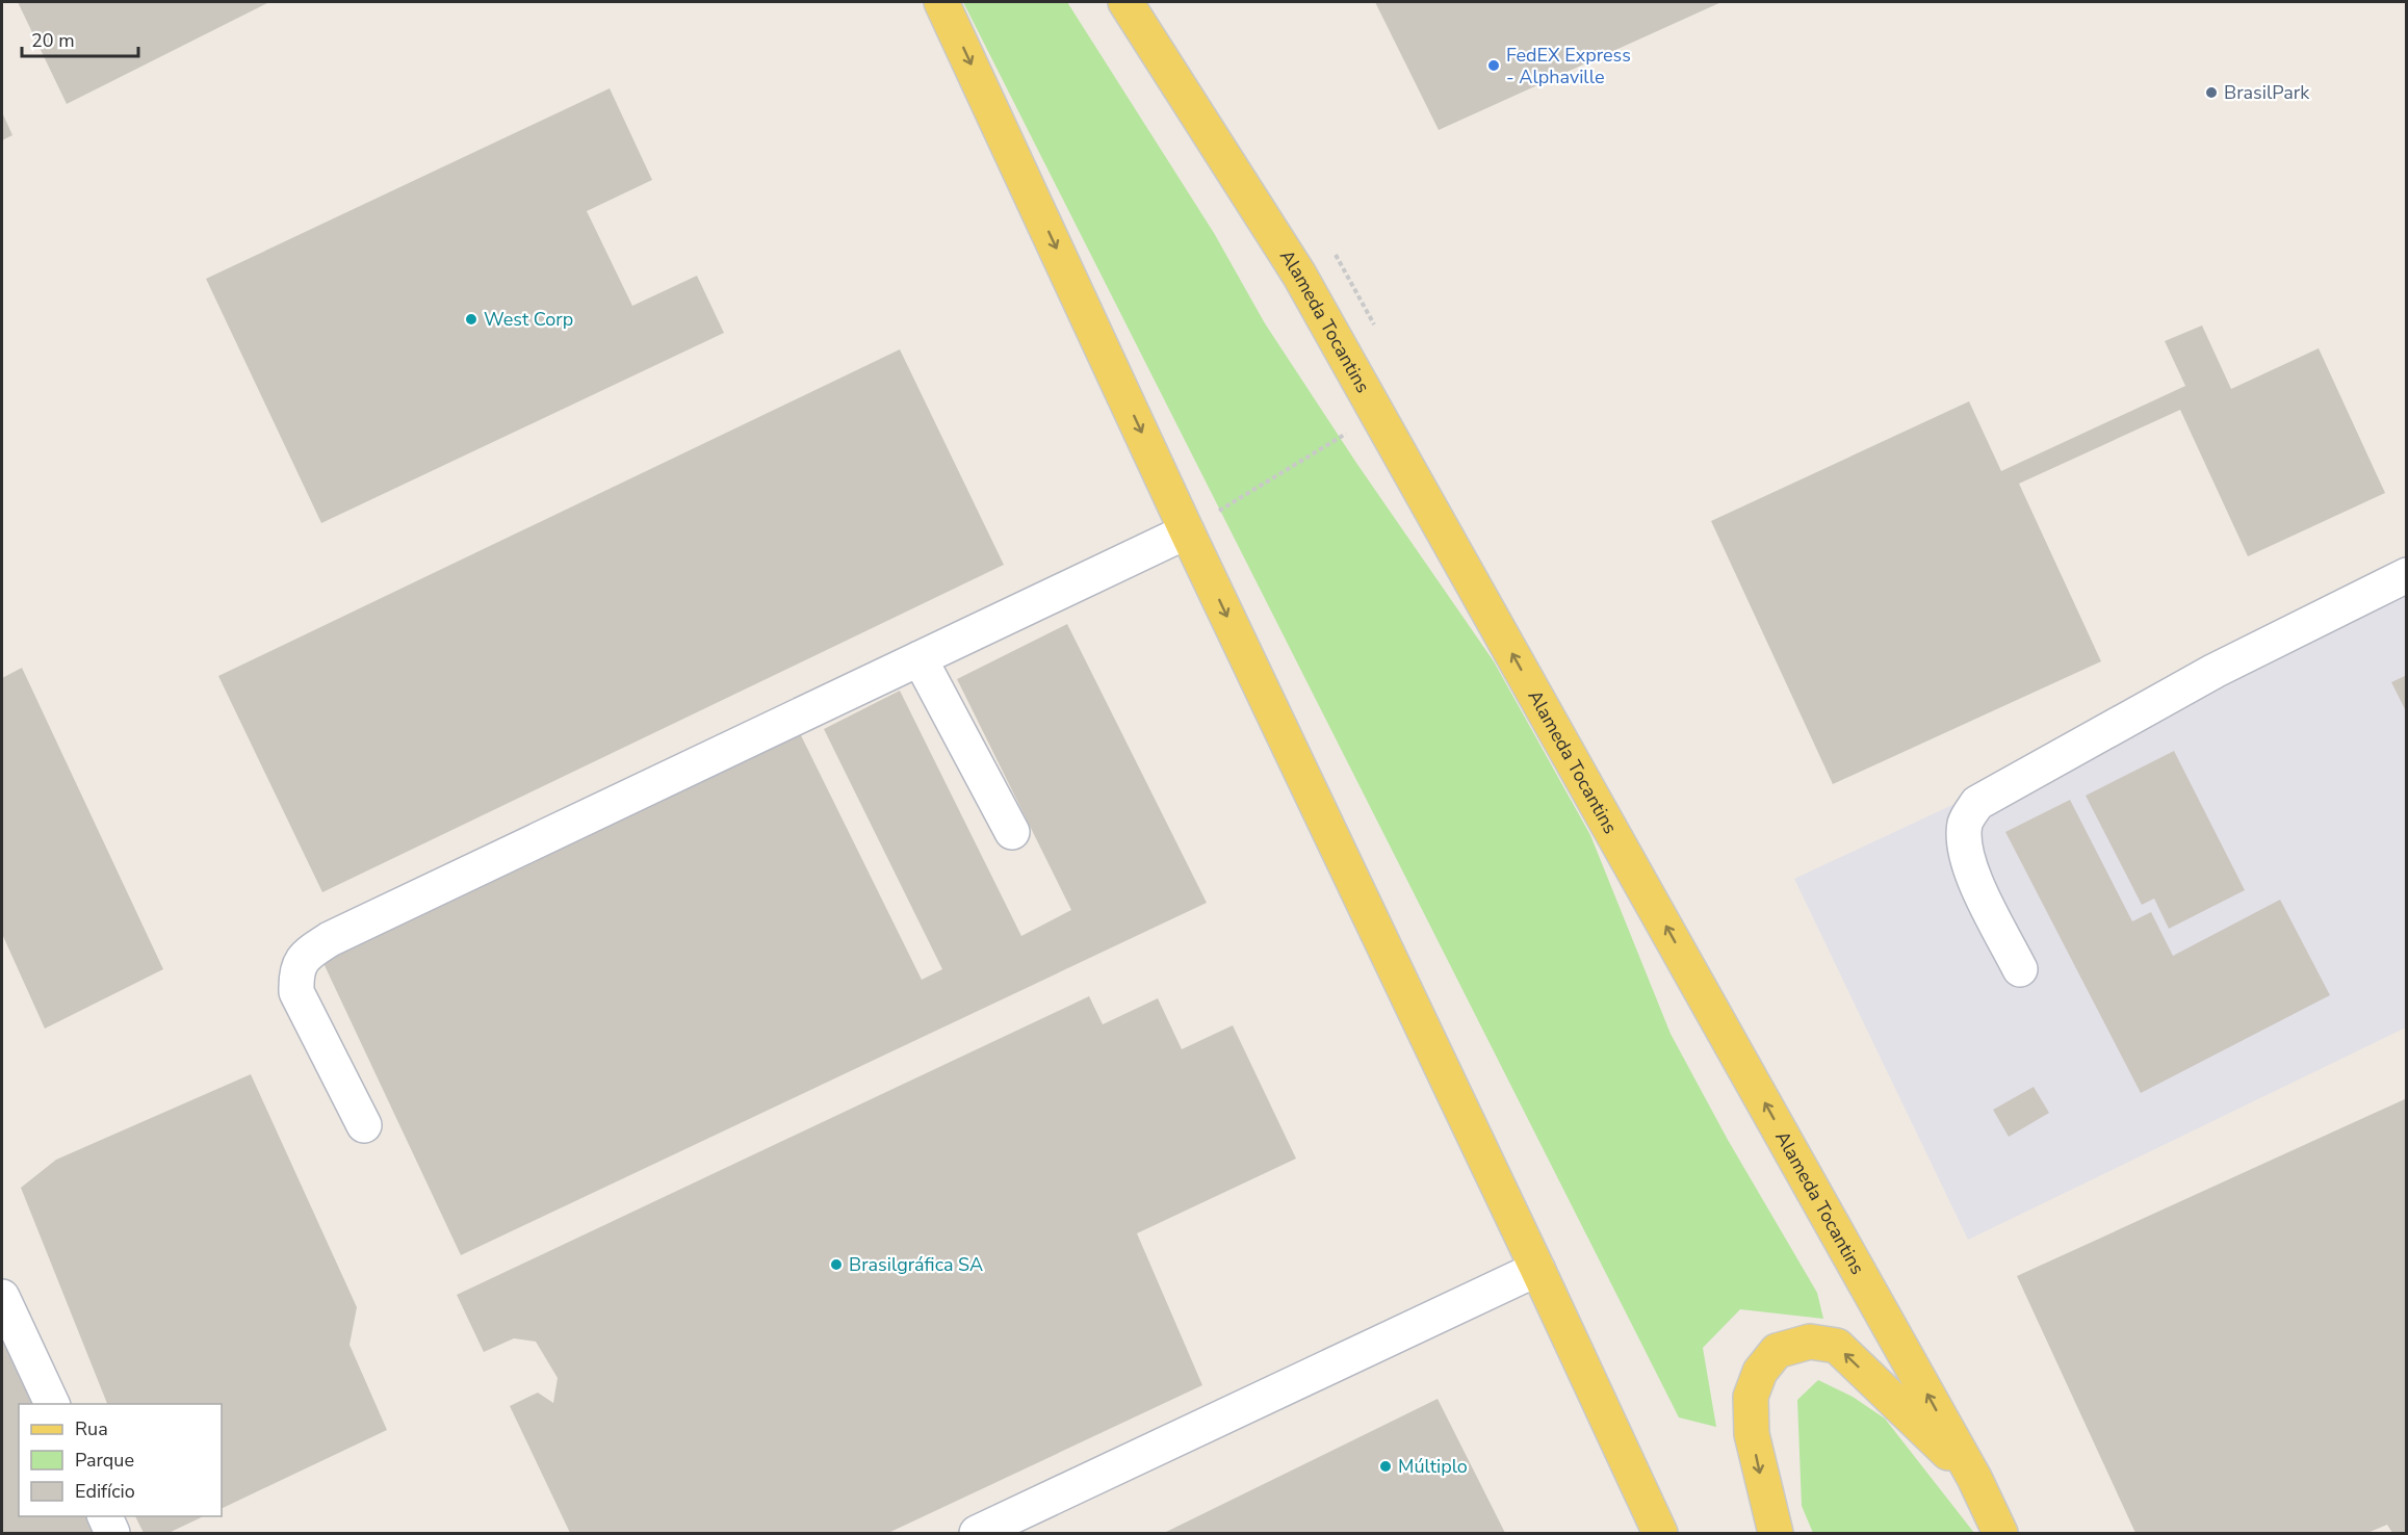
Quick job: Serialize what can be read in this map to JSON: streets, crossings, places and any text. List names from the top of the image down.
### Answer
{
  "streets": {
    "main road": ["Alameda Tocantins"]
  },
  "places": [
    "FedEX Express - Alphaville",
    "BrasilPark",
    "West Corp",
    "Brasilgráfica SA",
    "Múltiplo"
  ],
  "legend": ["Rua", "Parque", "Edifício"],
  "scale_bar": "20 m"
}
